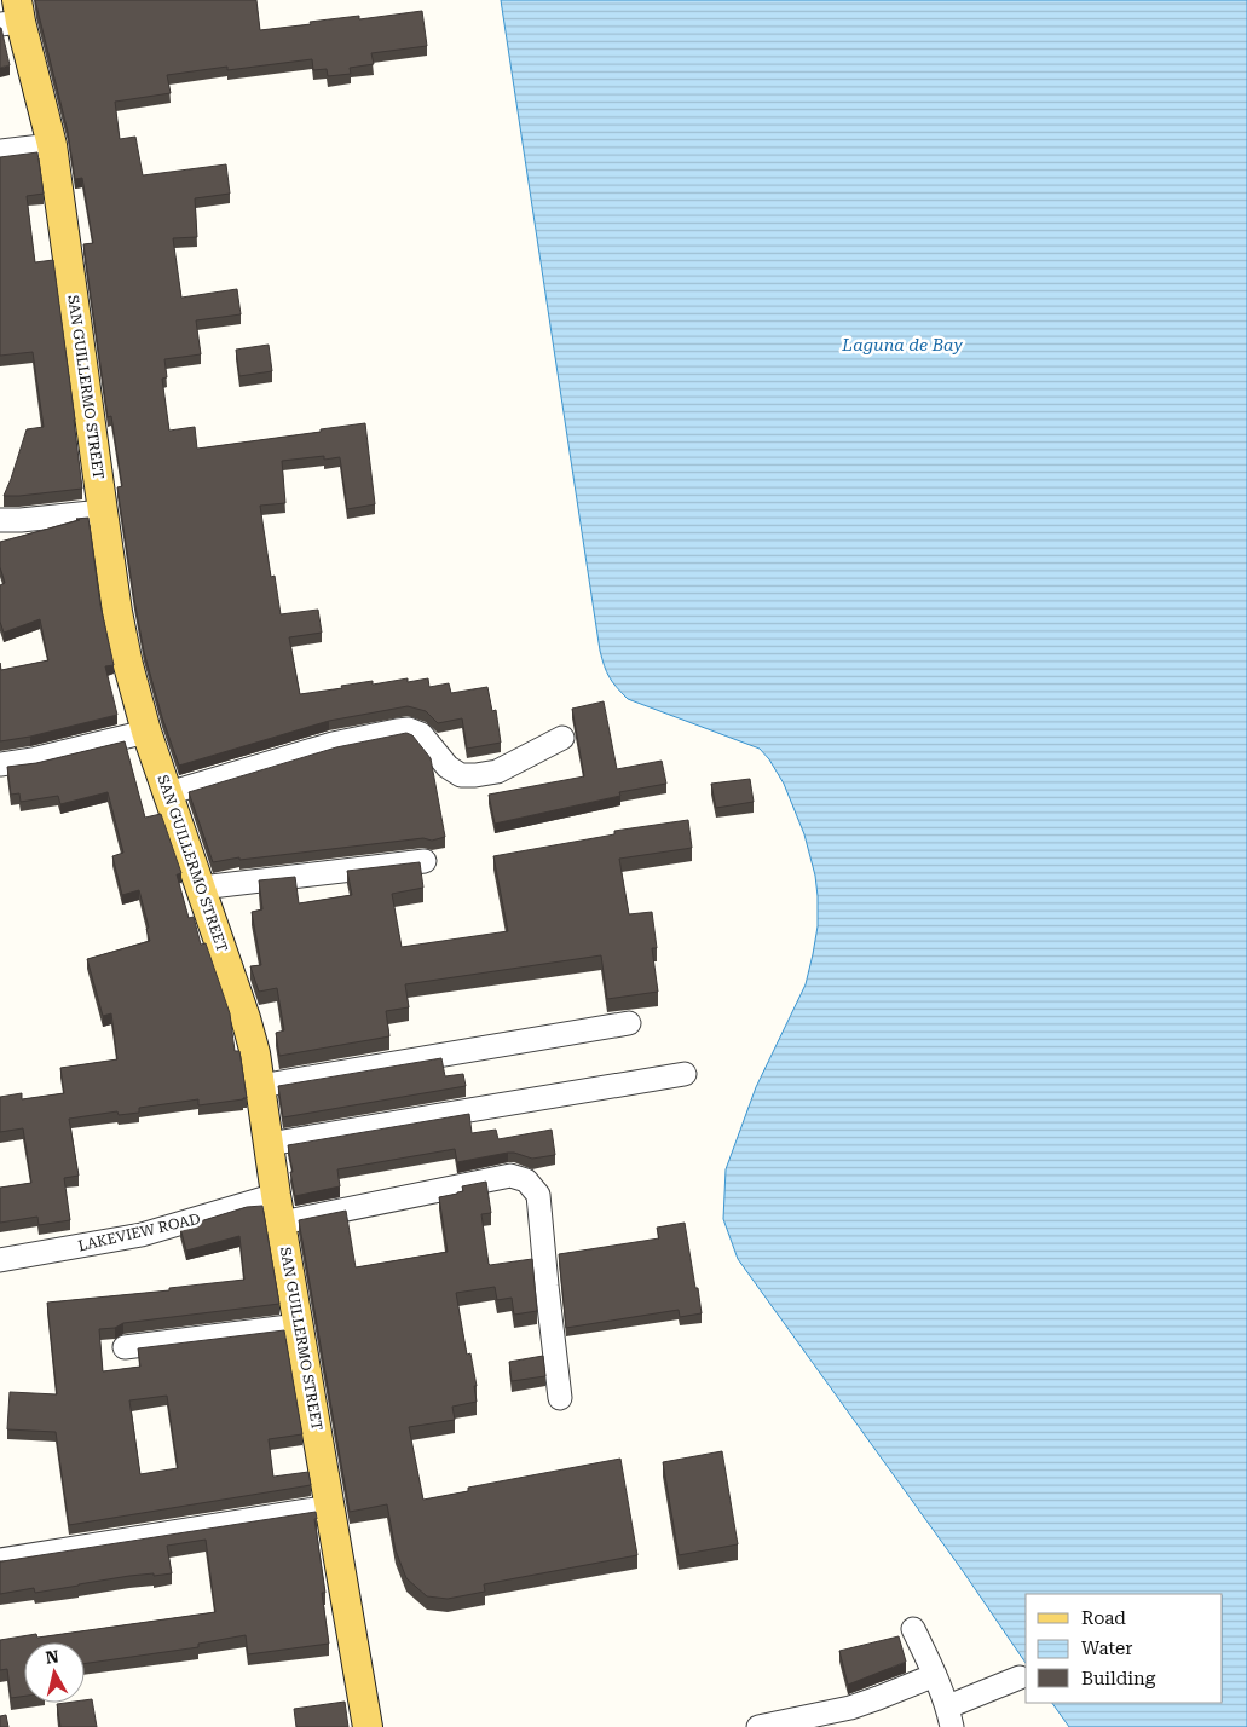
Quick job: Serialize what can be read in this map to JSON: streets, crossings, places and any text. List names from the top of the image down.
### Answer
{
  "streets": {
    "main road": ["SAN GUILLERMO STREET"],
    "street": ["LAKEVIEW ROAD"]
  },
  "crossings": [
    ["SAN GUILLERMO STREET", "LAKEVIEW ROAD"]
  ],
  "water": ["Laguna de Bay"],
  "legend": ["Road", "Water", "Building"],
  "north": "top"
}
